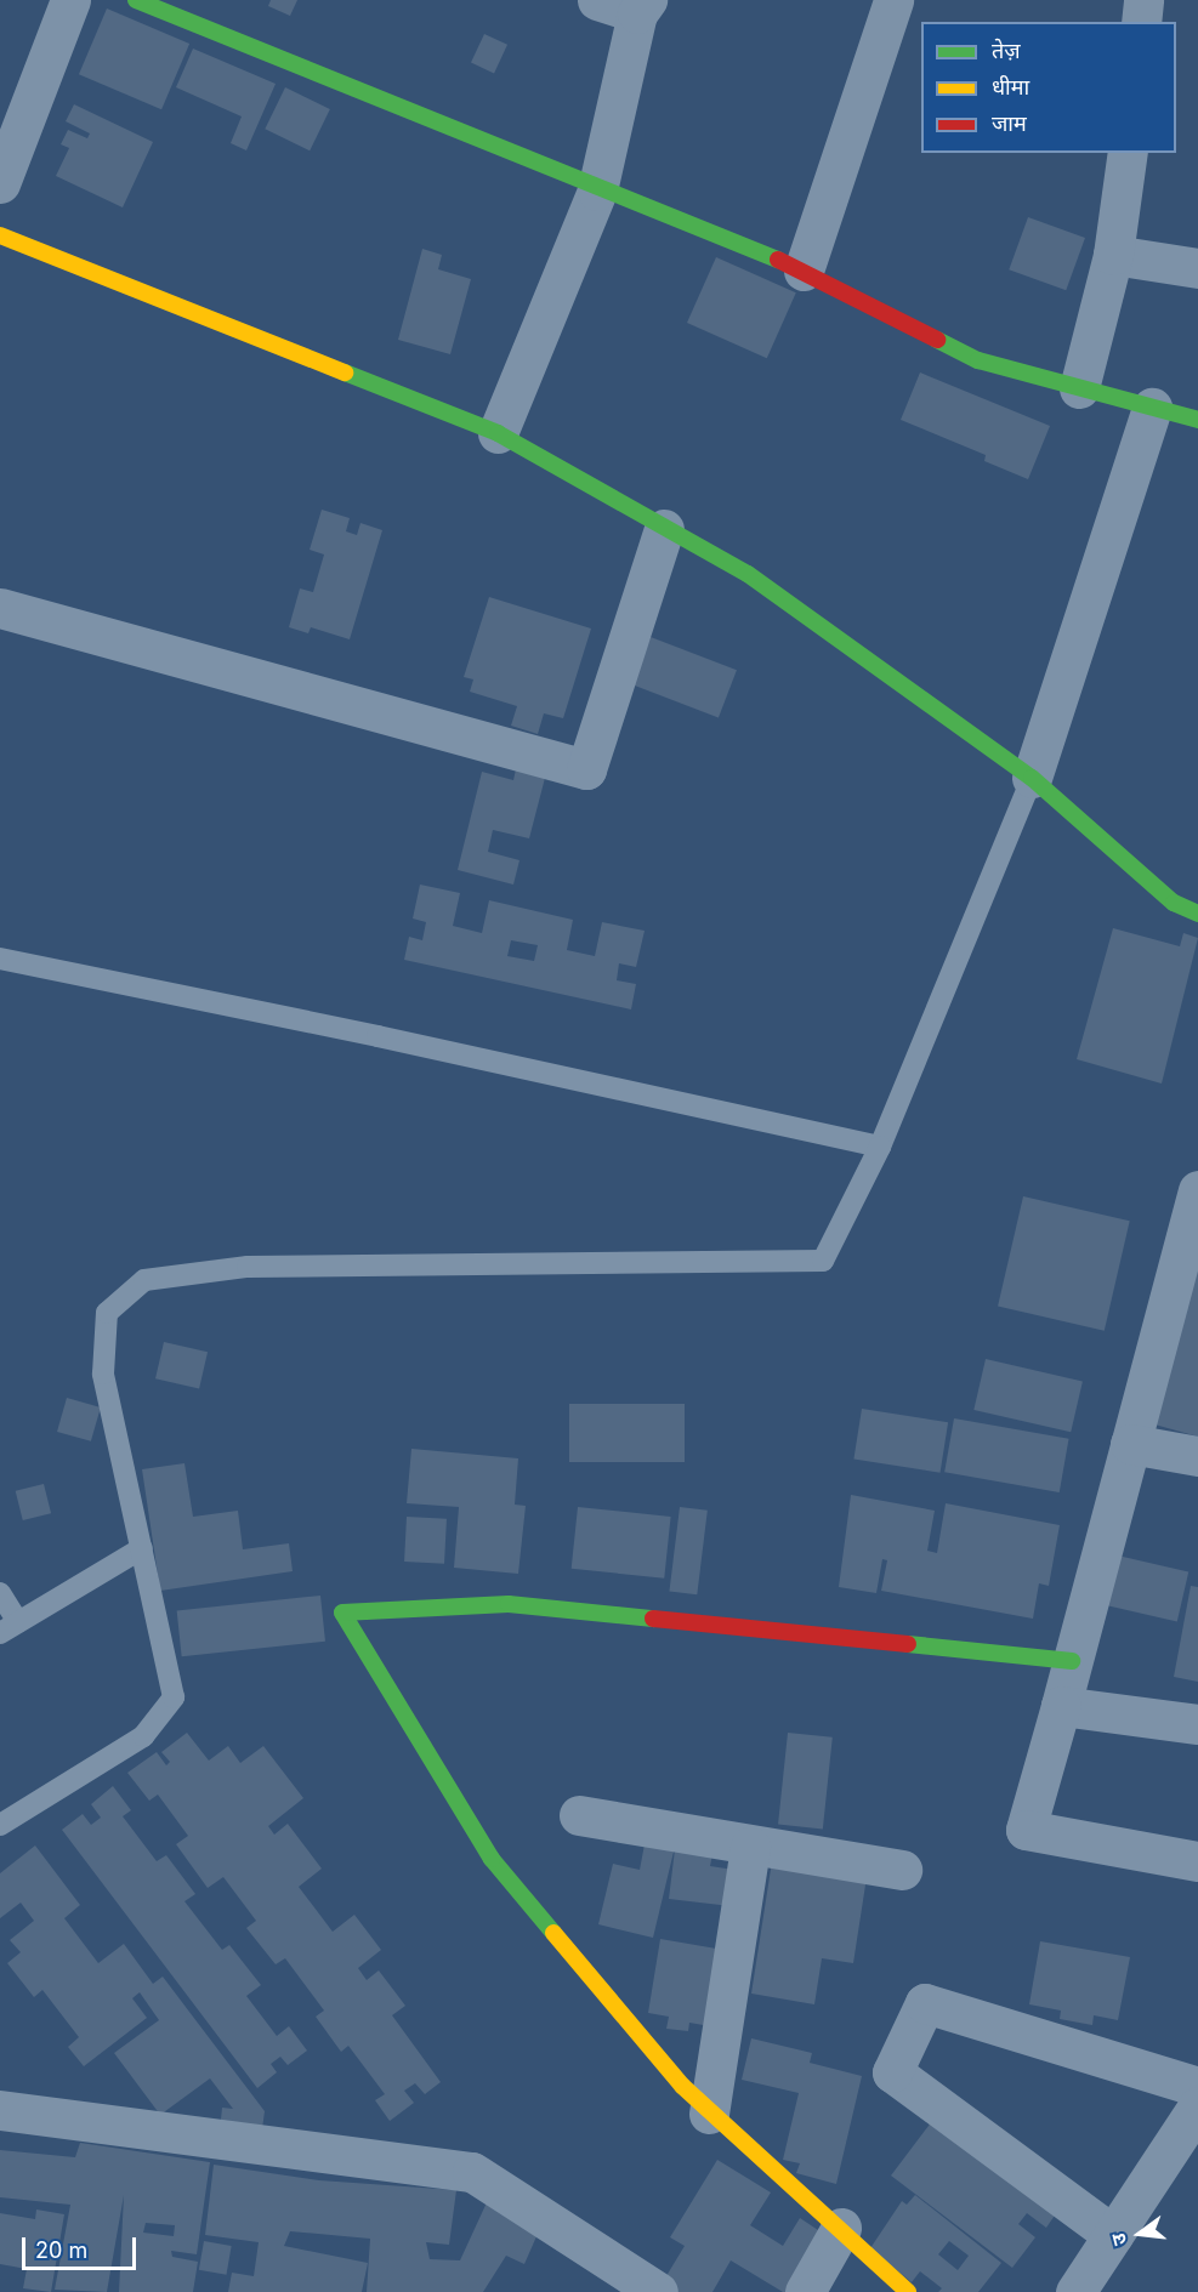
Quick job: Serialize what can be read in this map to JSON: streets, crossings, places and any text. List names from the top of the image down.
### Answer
{
  "legend": ["तेज़", "धीमा", "जाम"],
  "scale_bar": "20 m",
  "north": "left"
}
